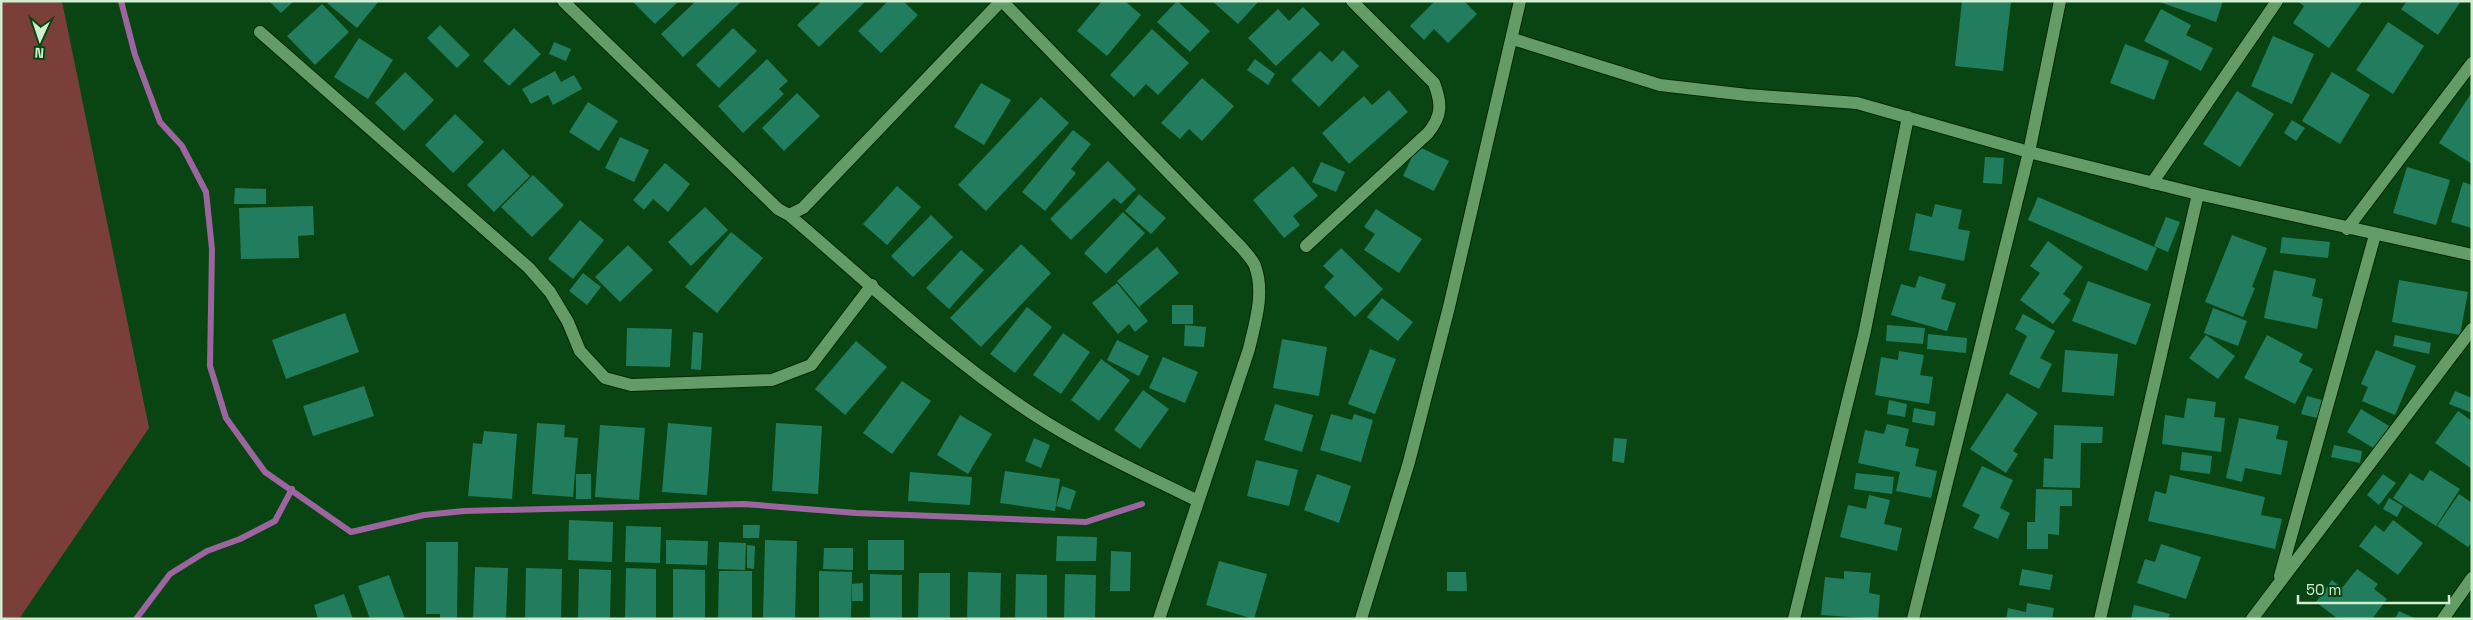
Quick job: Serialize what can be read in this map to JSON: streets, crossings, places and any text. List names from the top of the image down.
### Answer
{
  "scale_bar": "50 m",
  "north": "bottom"
}
